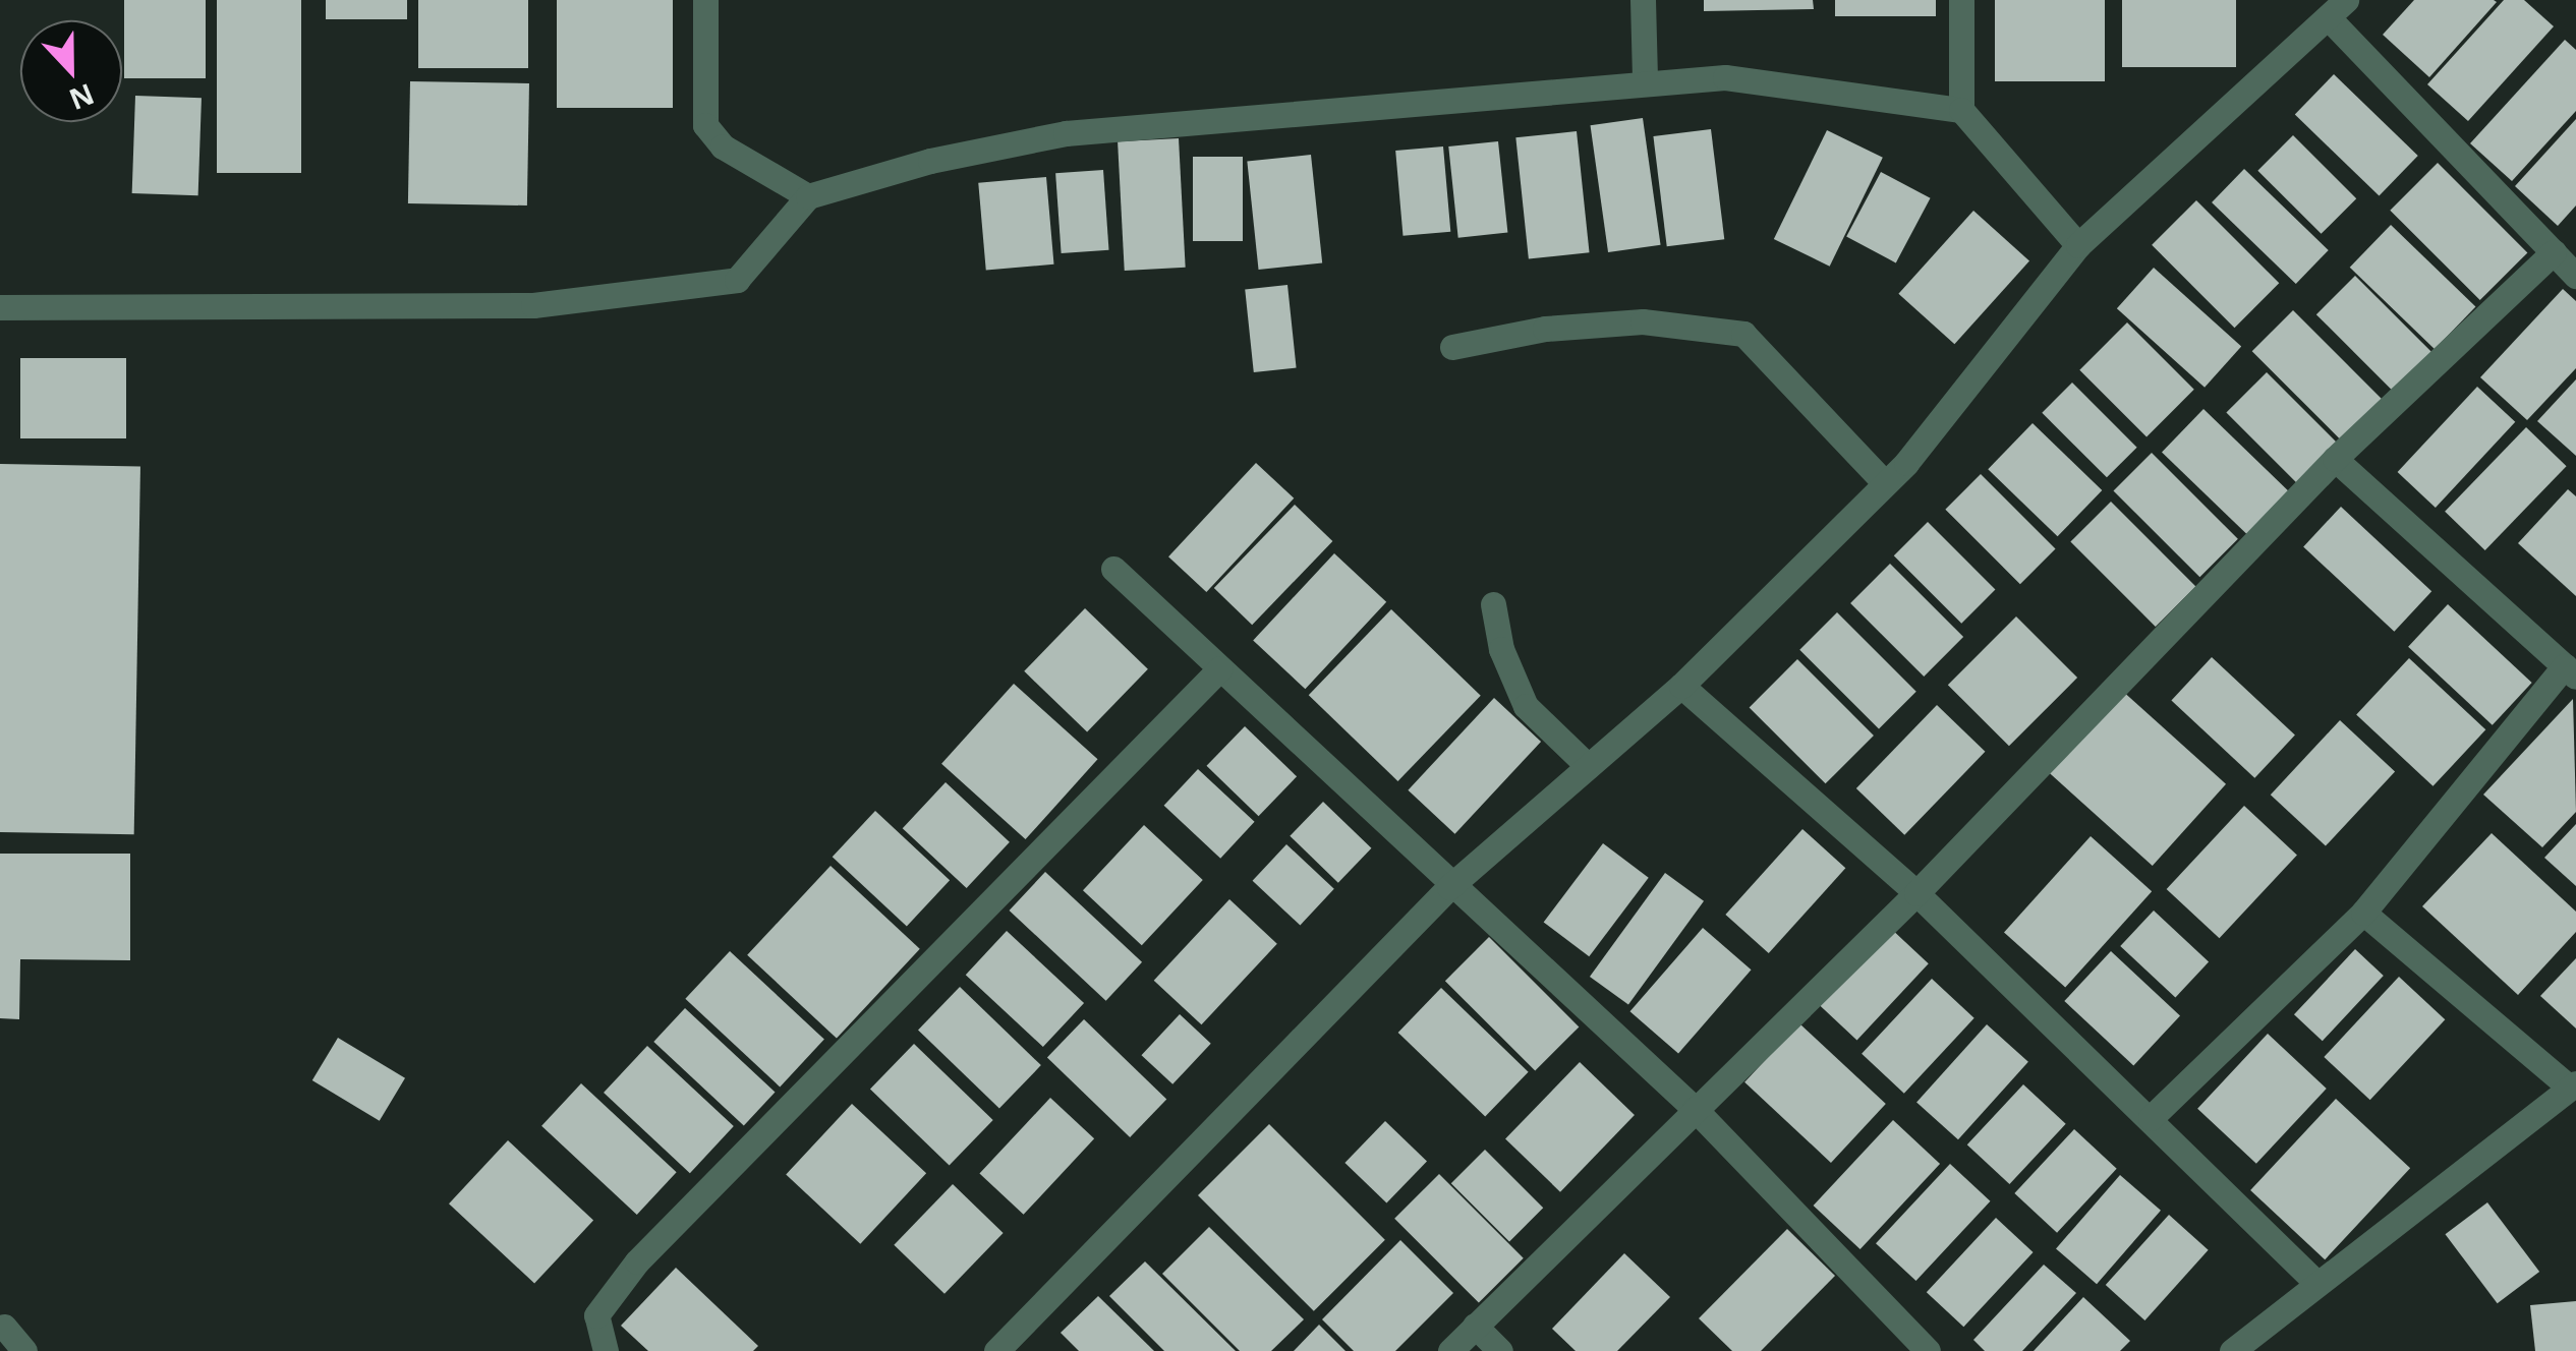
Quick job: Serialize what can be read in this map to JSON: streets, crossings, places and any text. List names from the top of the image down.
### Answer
{
  "north": "bottom"
}
